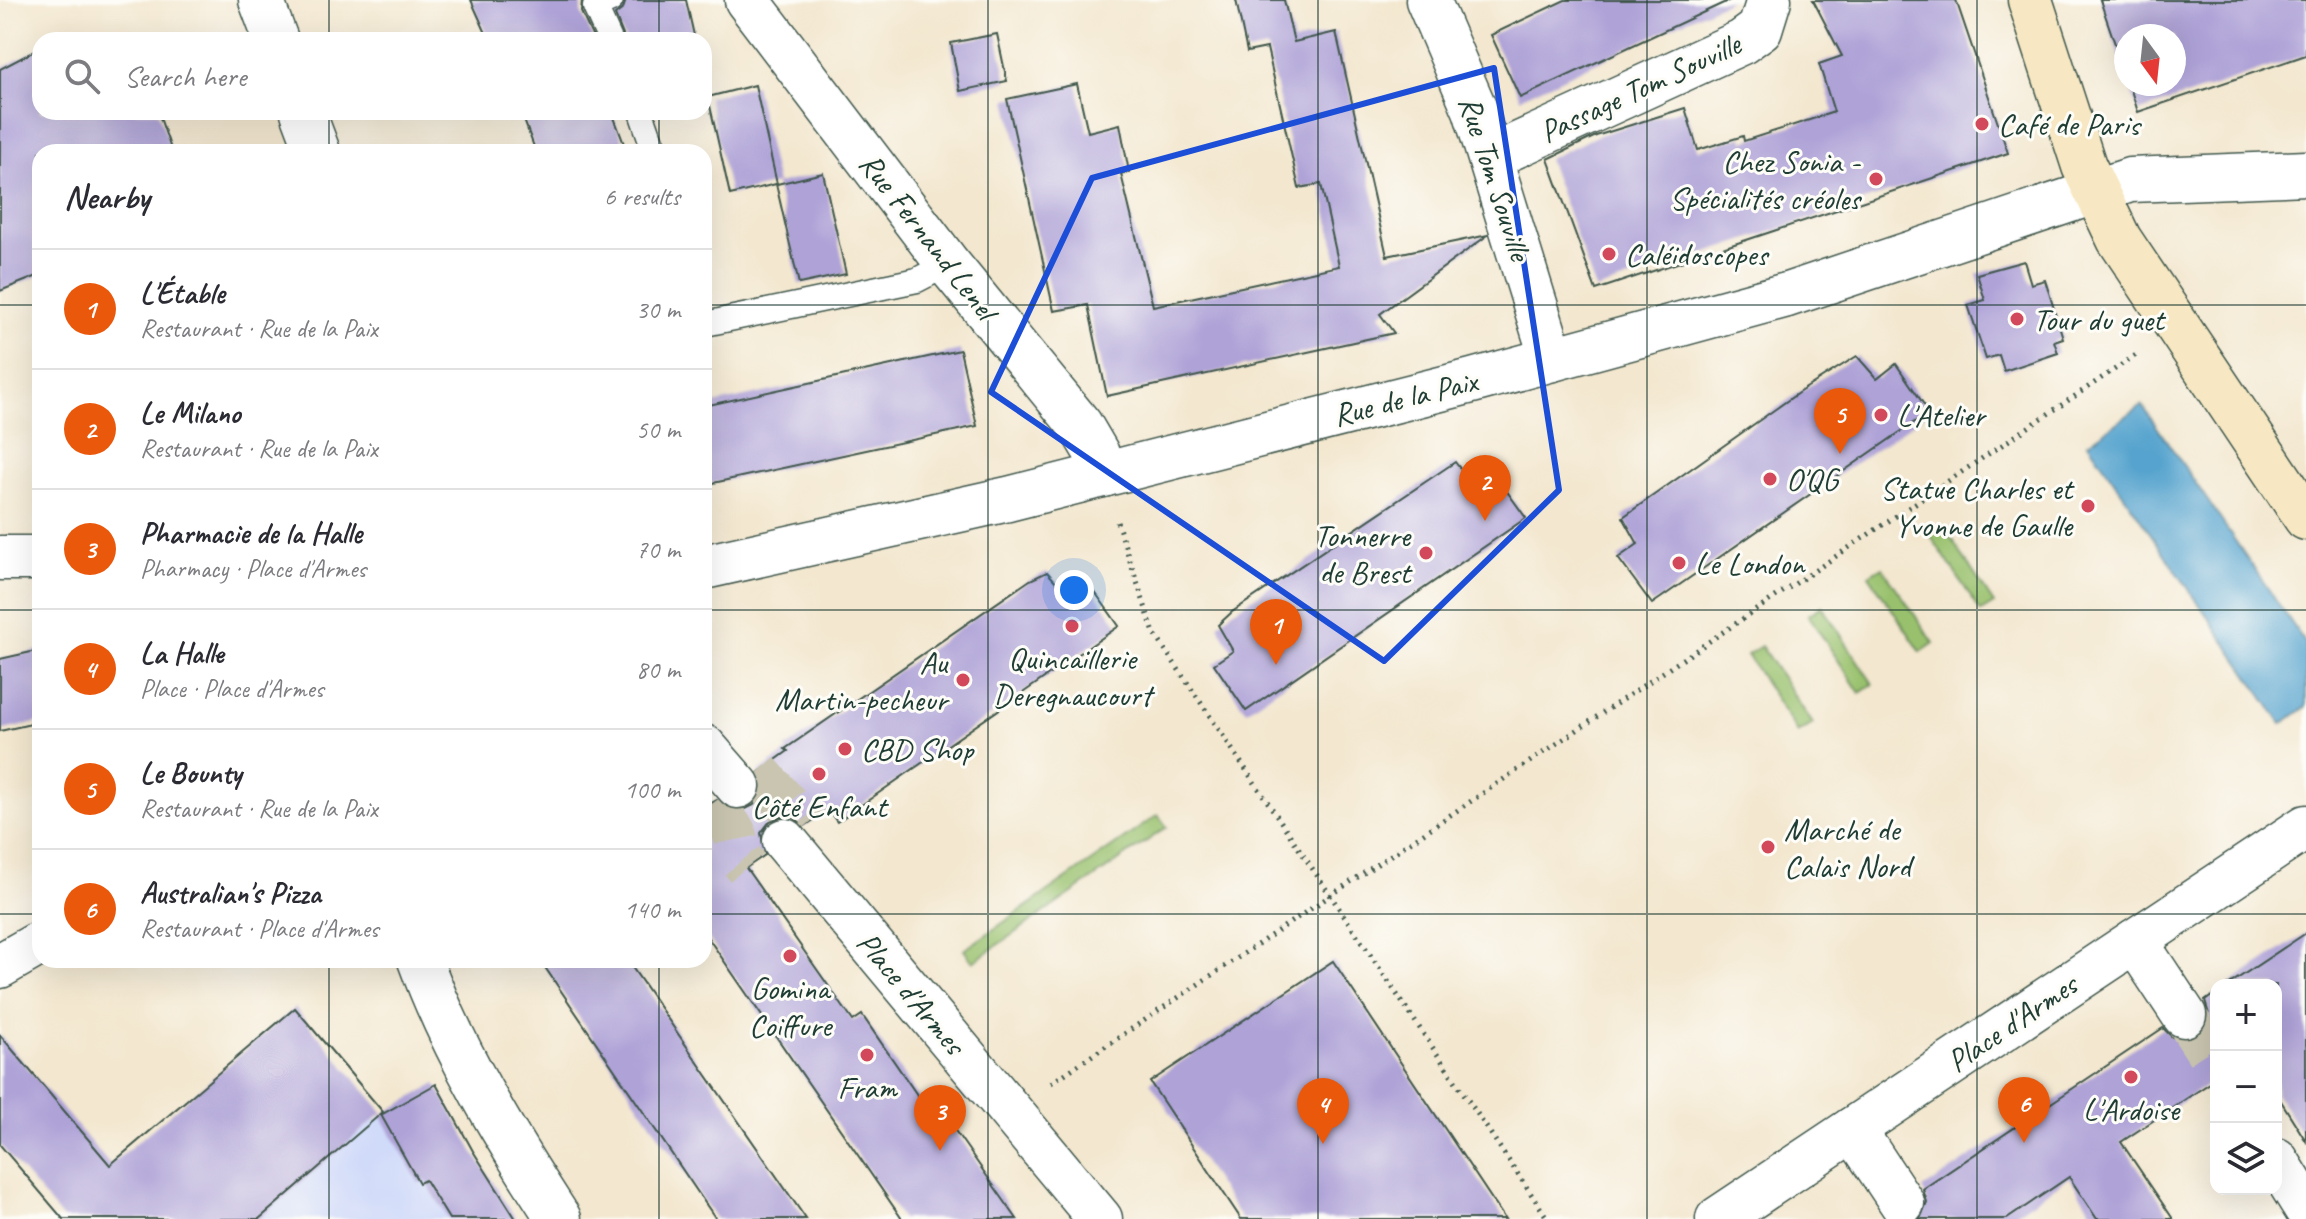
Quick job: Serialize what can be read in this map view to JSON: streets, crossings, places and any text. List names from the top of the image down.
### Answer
{
  "streets": {
    "street": [
      "Passage Tom Souville",
      "Rue Tom Souville",
      "Rue Fernand Lenel",
      "Rue de la Paix",
      "Place d'Armes"
    ]
  },
  "crossings": [
    ["Passage Tom Souville", "Rue Tom Souville"],
    ["Rue Tom Souville", "Rue de la Paix"],
    ["Rue Fernand Lenel", "Rue de la Paix"]
  ],
  "places": [
    "Café de Paris",
    "Chez Sonia - Spécialités créoles",
    "Caléidoscopes",
    "Tour du guet",
    "L'Atelier",
    "O'QG",
    "Statue Charles et Yvonne de Gaulle",
    "Tonnerre de Brest",
    "Le London",
    "Quincaillerie Deregnaucourt",
    "Au Martin-pecheur",
    "CBD Shop",
    "Côté Enfant",
    "Marché de Calais Nord",
    "Gomina Coiffure",
    "Fram",
    "L'Ardoise"
  ],
  "north": "bottom",
  "page": {
    "search": "Search here",
    "heading": ["Nearby", "6 results"],
    "list": [
      {
        "mark": "1",
        "name": "L'Étable",
        "note": "Restaurant · Rue de la Paix",
        "value": "30 m"
      },
      {
        "mark": "2",
        "name": "Le Milano",
        "note": "Restaurant · Rue de la Paix",
        "value": "50 m"
      },
      {
        "mark": "3",
        "name": "Pharmacie de la Halle",
        "note": "Pharmacy · Place d'Armes",
        "value": "70 m"
      },
      {
        "mark": "4",
        "name": "La Halle",
        "note": "Place · Place d'Armes",
        "value": "80 m"
      },
      {
        "mark": "5",
        "name": "Le Bounty",
        "note": "Restaurant · Rue de la Paix",
        "value": "100 m"
      },
      {
        "mark": "6",
        "name": "Australian's Pizza",
        "note": "Restaurant · Place d'Armes",
        "value": "140 m"
      }
    ],
    "pins": [
      "5",
      "2",
      "1",
      "6",
      "4",
      "3"
    ],
    "map_buttons": ["+", "−"]
  }
}
